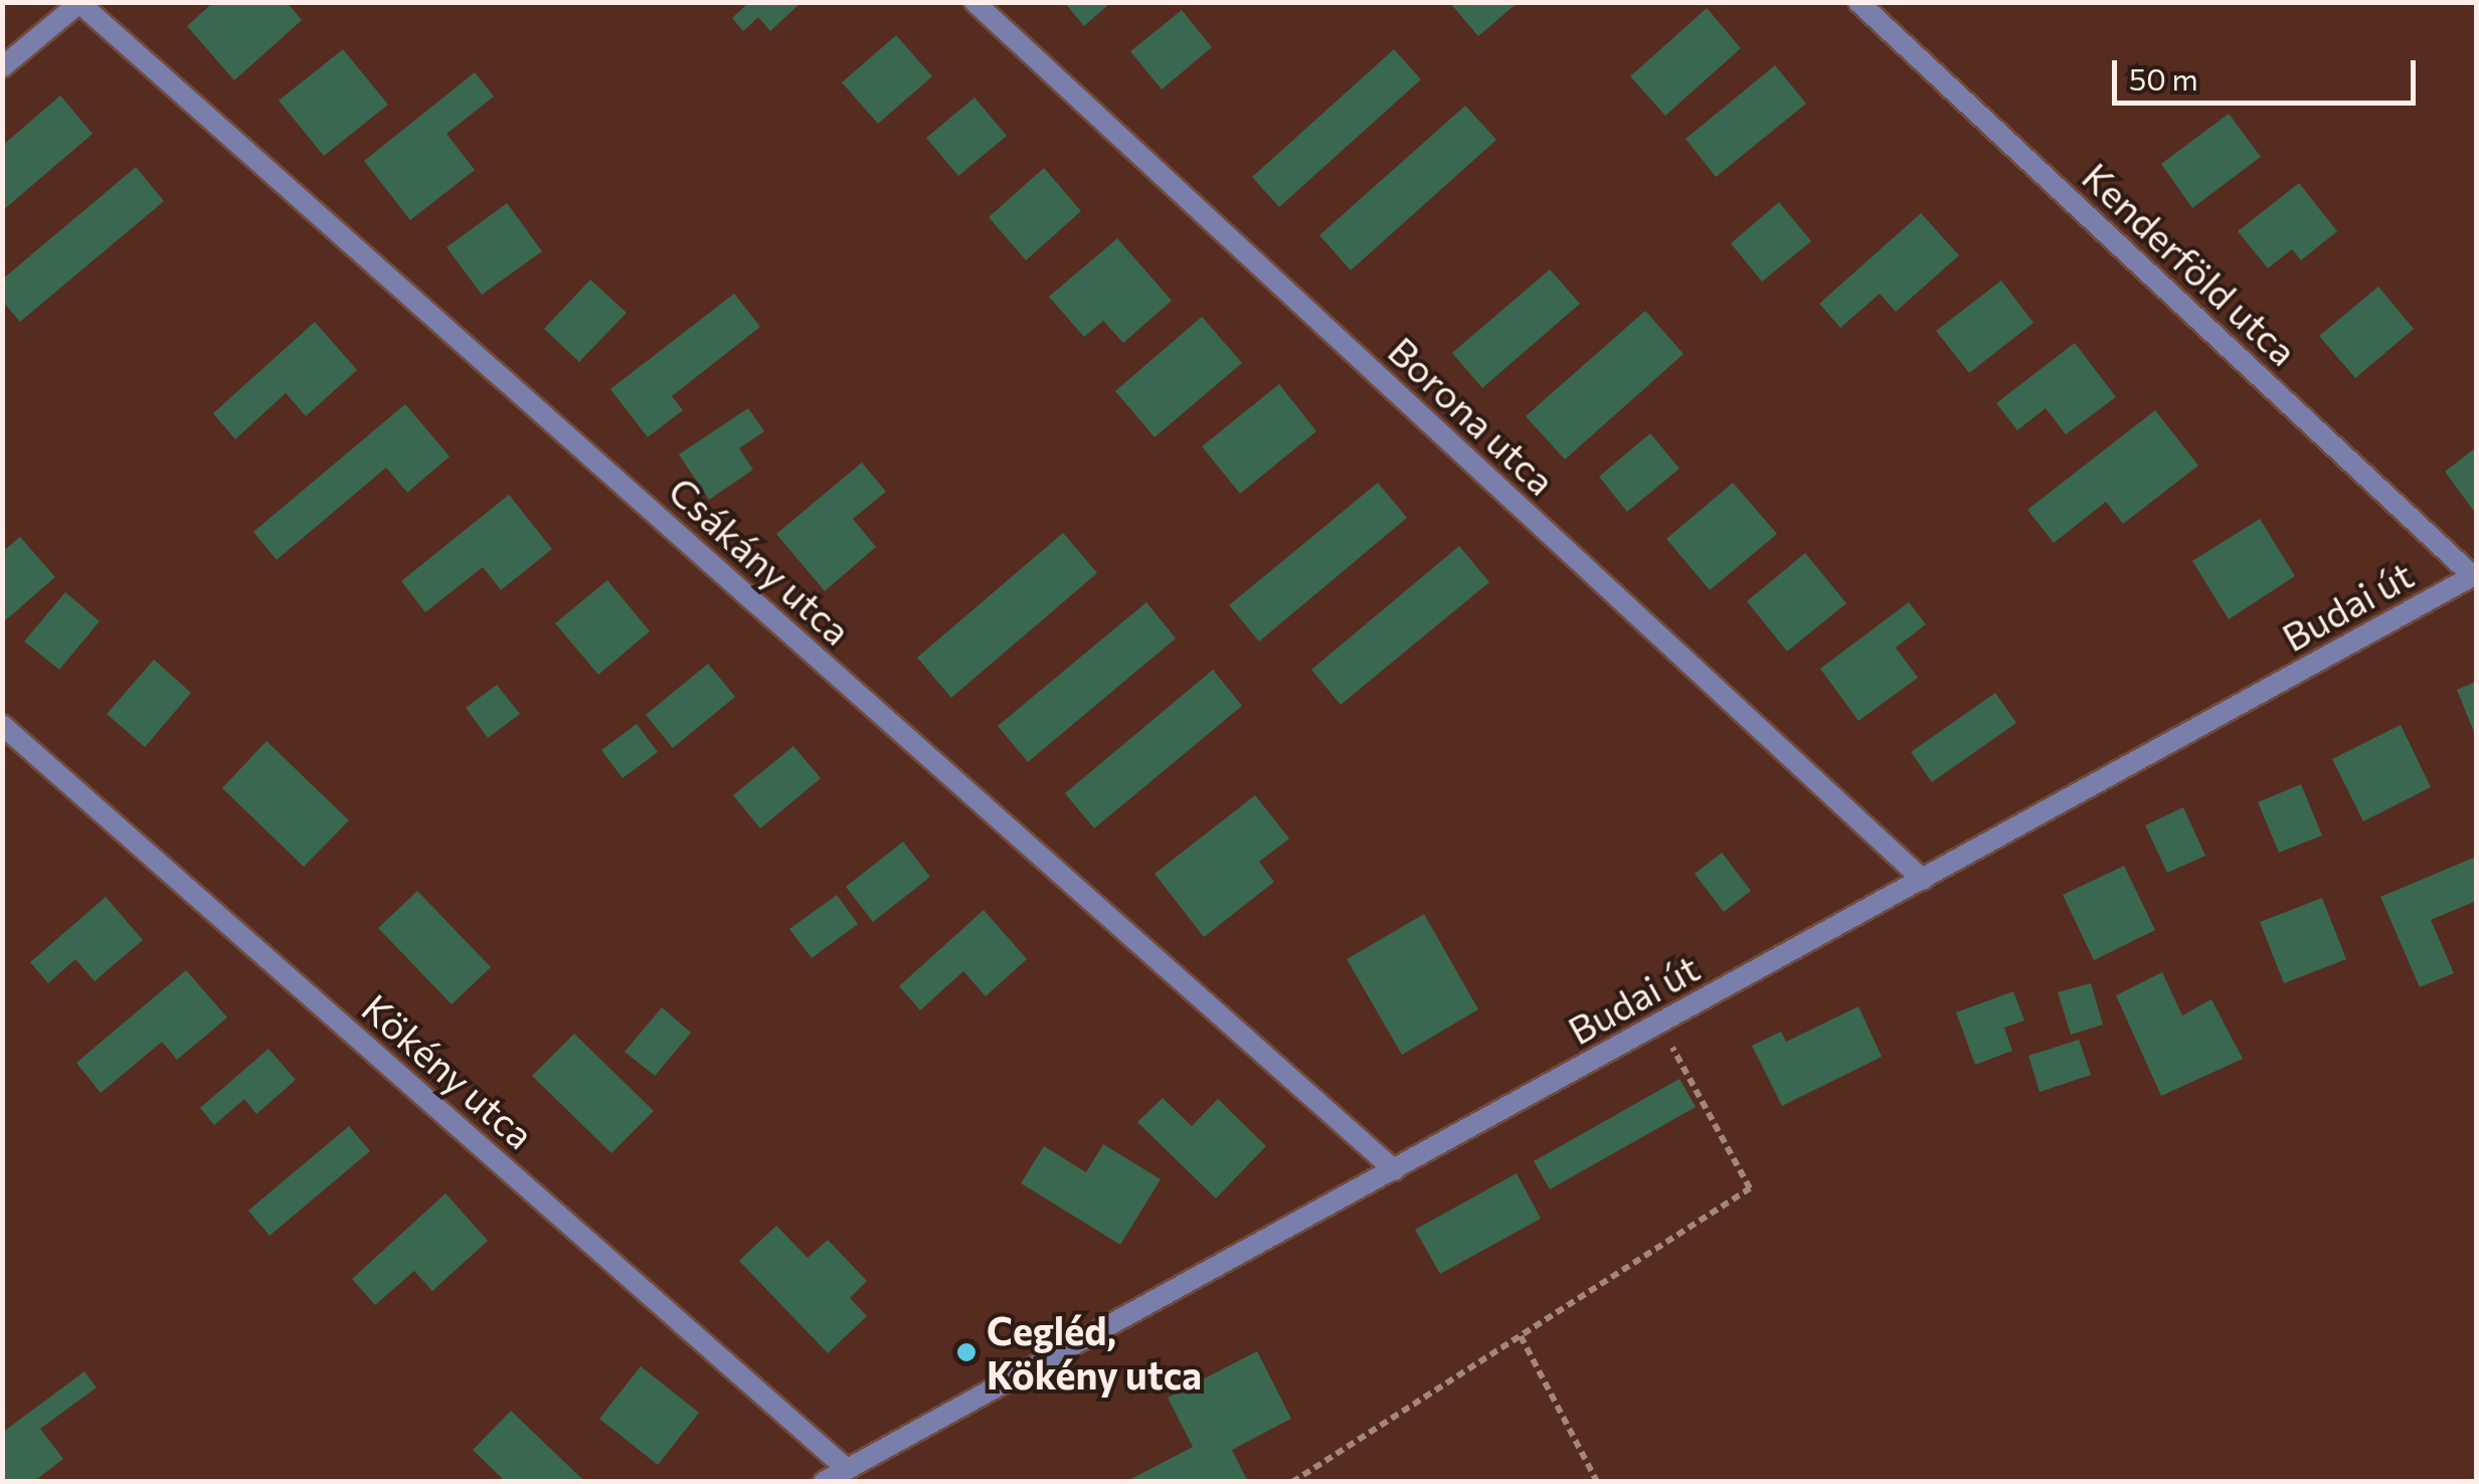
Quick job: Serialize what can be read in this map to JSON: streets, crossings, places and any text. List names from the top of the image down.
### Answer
{
  "streets": {
    "street": [
      "Kenderföld utca",
      "Borona utca",
      "Csákány utca",
      "Budai út",
      "Kökény utca"
    ]
  },
  "crossings": [
    ["Kenderföld utca", "Budai út"],
    ["Borona utca", "Budai út"],
    ["Csákány utca", "Budai út"],
    ["Budai út", "Kökény utca"]
  ],
  "places": ["Cegléd, Kökény utca"],
  "scale_bar": "50 m"
}
